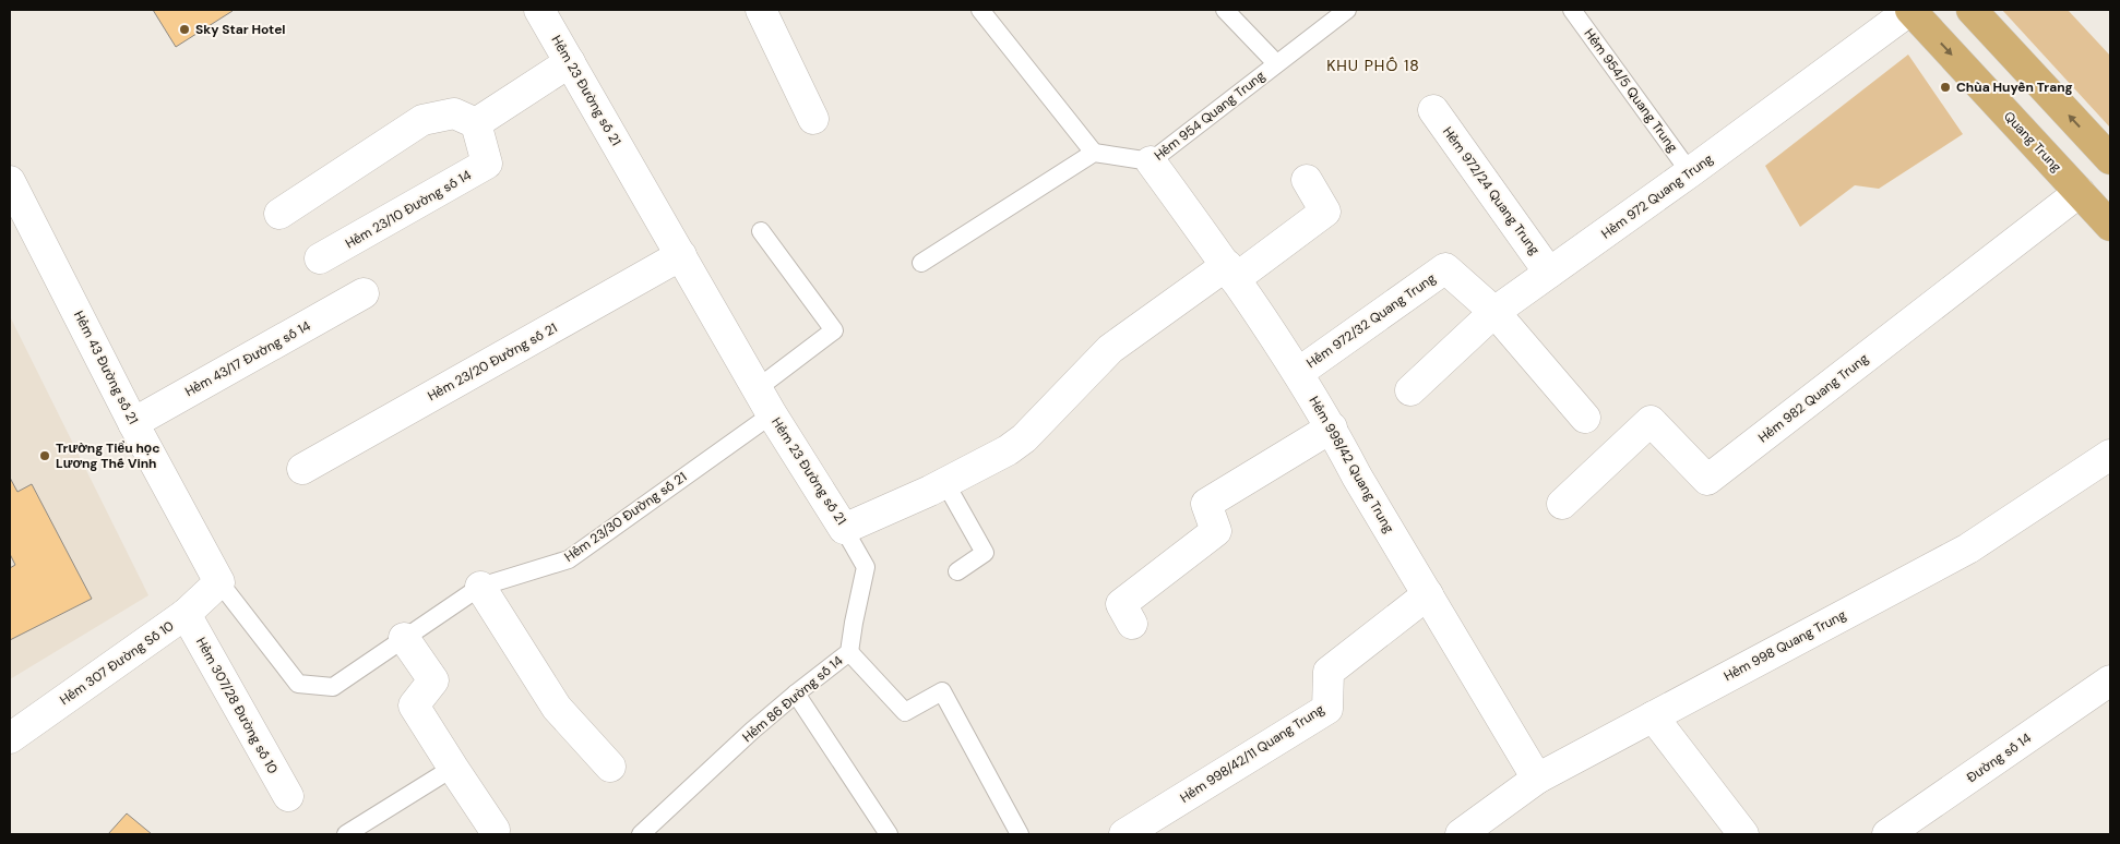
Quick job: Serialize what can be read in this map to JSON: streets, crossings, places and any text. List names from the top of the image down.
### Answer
{
  "streets": {
    "main road": ["Quang Trung"],
    "street": [
      "Hẻm 23 Đường số 21",
      "Hẻm 972/24 Quang Trung",
      "Hẻm 972 Quang Trung",
      "Hẻm 23/10 Đường số 14",
      "Hẻm 972/32 Quang Trung",
      "Hẻm 43/17 Đường số 14",
      "Hẻm 23/20 Đường số 21",
      "Hẻm 43 Đường số 21",
      "Hẻm 982 Quang Trung",
      "Hẻm 998/42 Quang Trung",
      "Hẻm 998 Quang Trung",
      "Hẻm 307 Đường Số 10",
      "Hẻm 307/28 Đường số 10",
      "Hẻm 998/42/11 Quang Trung",
      "Đường số 14"
    ],
    "lane": [
      "Hẻm 954/5 Quang Trung",
      "Hẻm 954 Quang Trung",
      "Hẻm 23/30 Đường số 21",
      "Hẻm 86 Đường số 14"
    ]
  },
  "crossings": [
    ["Hẻm 23 Đường số 21", "Hẻm 23/20 Đường số 21"],
    ["Hẻm 23 Đường số 21", "Hẻm 998/42 Quang Trung"],
    ["Hẻm 23 Đường số 21", "Hẻm 23/30 Đường số 21"],
    ["Hẻm 23 Đường số 21", "Hẻm 86 Đường số 14"],
    ["Hẻm 954/5 Quang Trung", "Hẻm 972 Quang Trung"],
    ["Hẻm 954 Quang Trung", "Hẻm 998/42 Quang Trung"],
    ["Quang Trung", "Hẻm 972 Quang Trung"],
    ["Quang Trung", "Hẻm 982 Quang Trung"],
    ["Hẻm 972/24 Quang Trung", "Hẻm 972 Quang Trung"],
    ["Hẻm 972 Quang Trung", "Hẻm 972/32 Quang Trung"],
    ["Hẻm 972/32 Quang Trung", "Hẻm 998/42 Quang Trung"],
    ["Hẻm 43/17 Đường số 14", "Hẻm 43 Đường số 21"],
    ["Hẻm 43 Đường số 21", "Hẻm 23/30 Đường số 21"],
    ["Hẻm 43 Đường số 21", "Hẻm 307 Đường Số 10"],
    ["Hẻm 998/42 Quang Trung", "Hẻm 998 Quang Trung"],
    ["Hẻm 998/42 Quang Trung", "Hẻm 998/42/11 Quang Trung"],
    ["Hẻm 307 Đường Số 10", "Hẻm 307/28 Đường số 10"]
  ],
  "districts": ["KHU PHỐ 18"],
  "places": ["Sky Star Hotel", "Chùa Huyền Trang", "Trường Tiểu học Lương Thế Vinh"]
}
